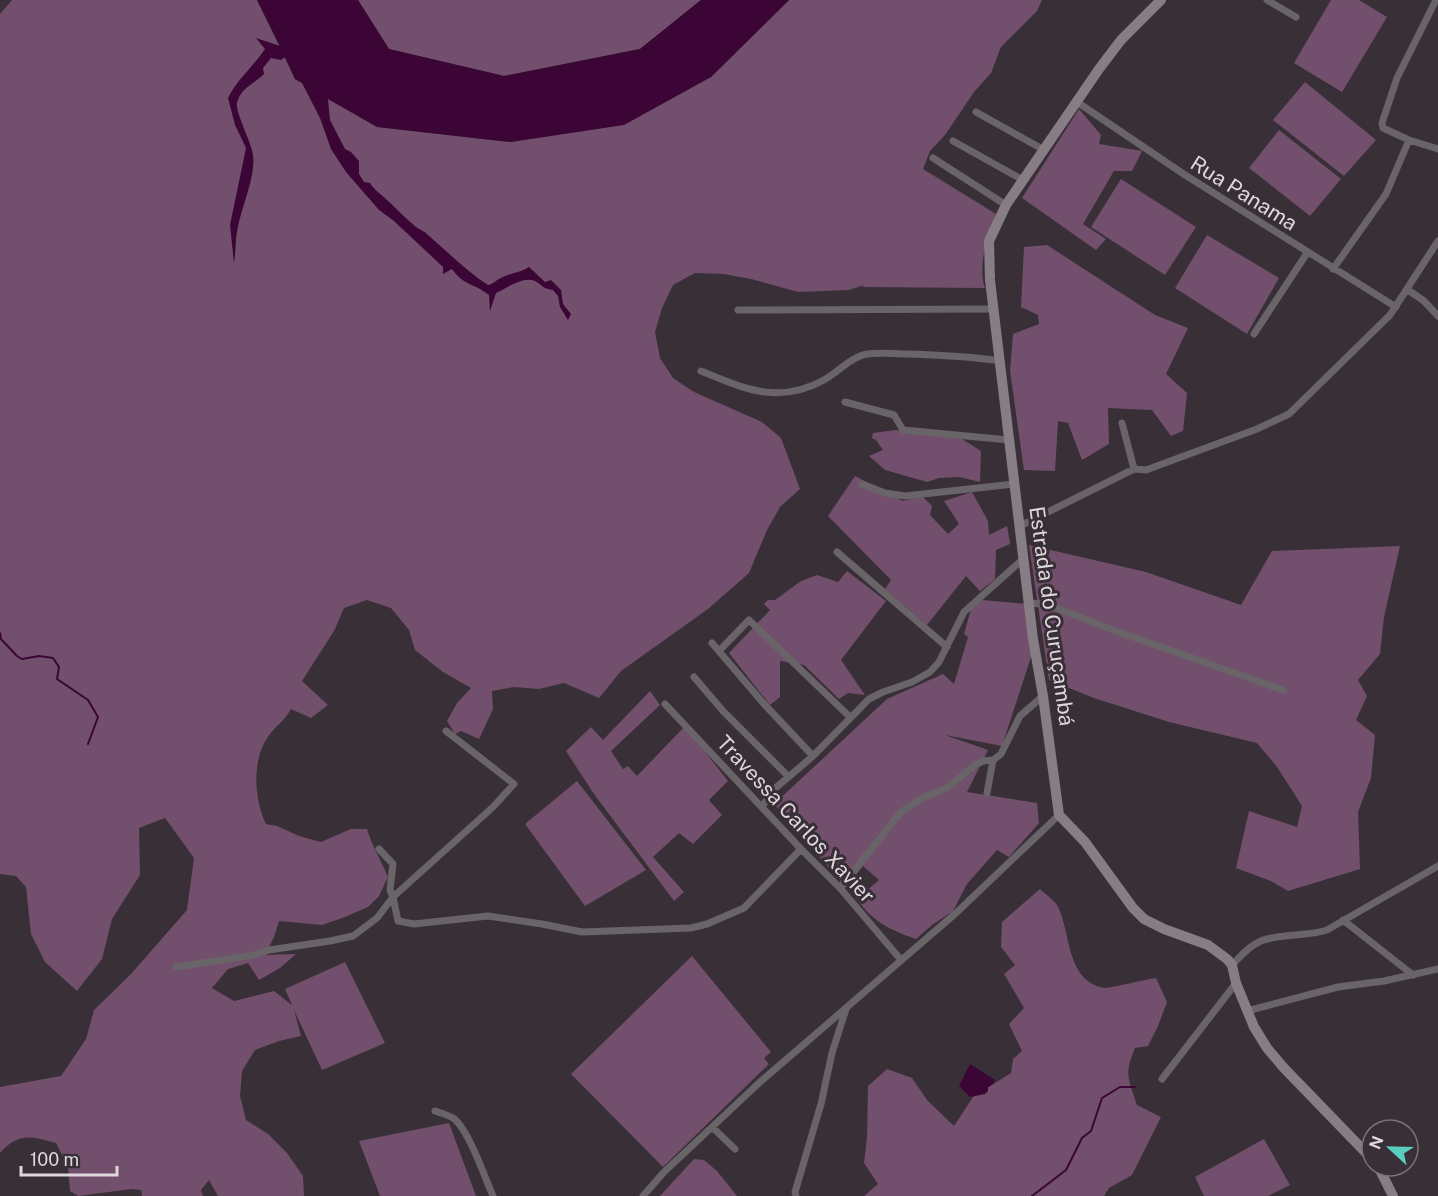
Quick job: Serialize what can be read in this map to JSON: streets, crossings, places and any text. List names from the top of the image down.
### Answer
{
  "streets": {
    "street": ["Rua Panama", "Estrada do Curuçambá", "Travessa Carlos Xavier"]
  },
  "crossings": [
    ["Rua Panama", "Estrada do Curuçambá"]
  ],
  "scale_bar": "100 m",
  "north": "left"
}
